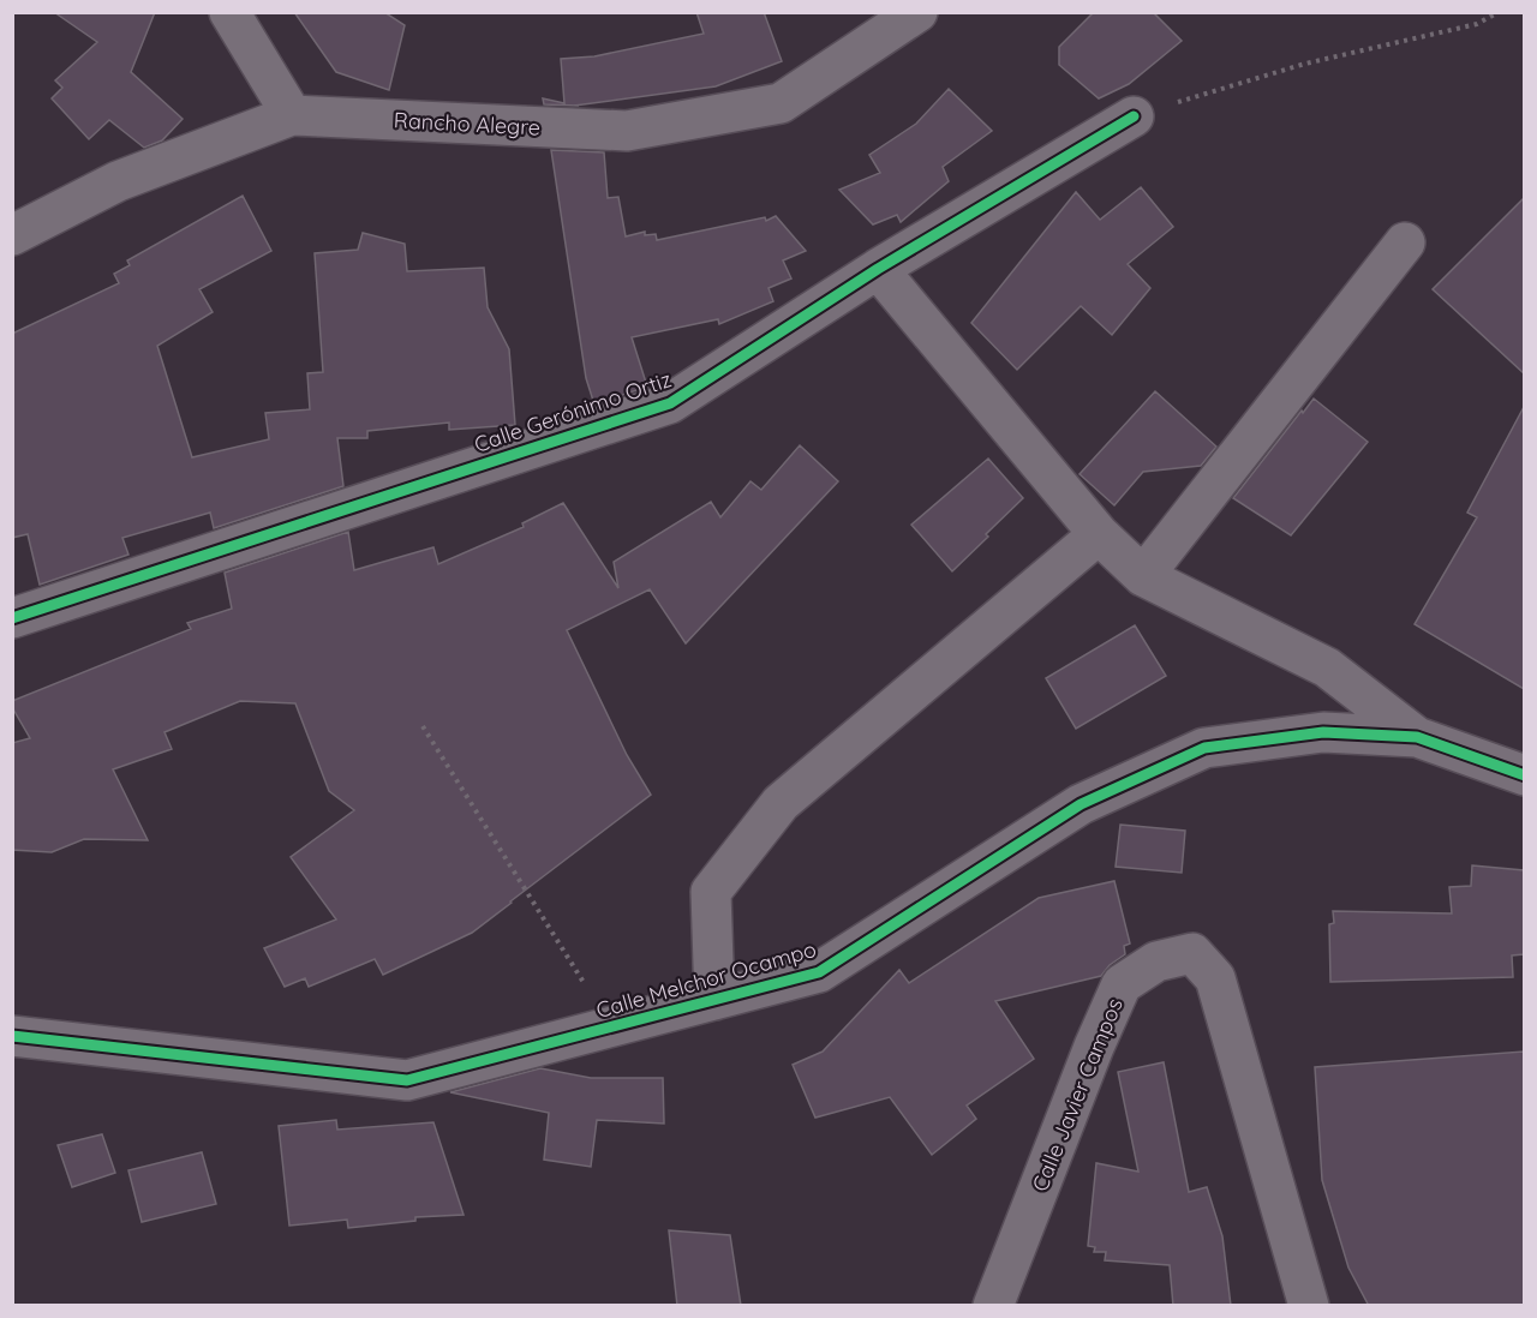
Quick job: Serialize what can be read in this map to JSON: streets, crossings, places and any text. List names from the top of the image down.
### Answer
{
  "streets": {
    "street": [
      "Rancho Alegre",
      "Calle Gerónimo Ortiz",
      "Calle Melchor Ocampo",
      "Calle Javier Campos"
    ]
  }
}
